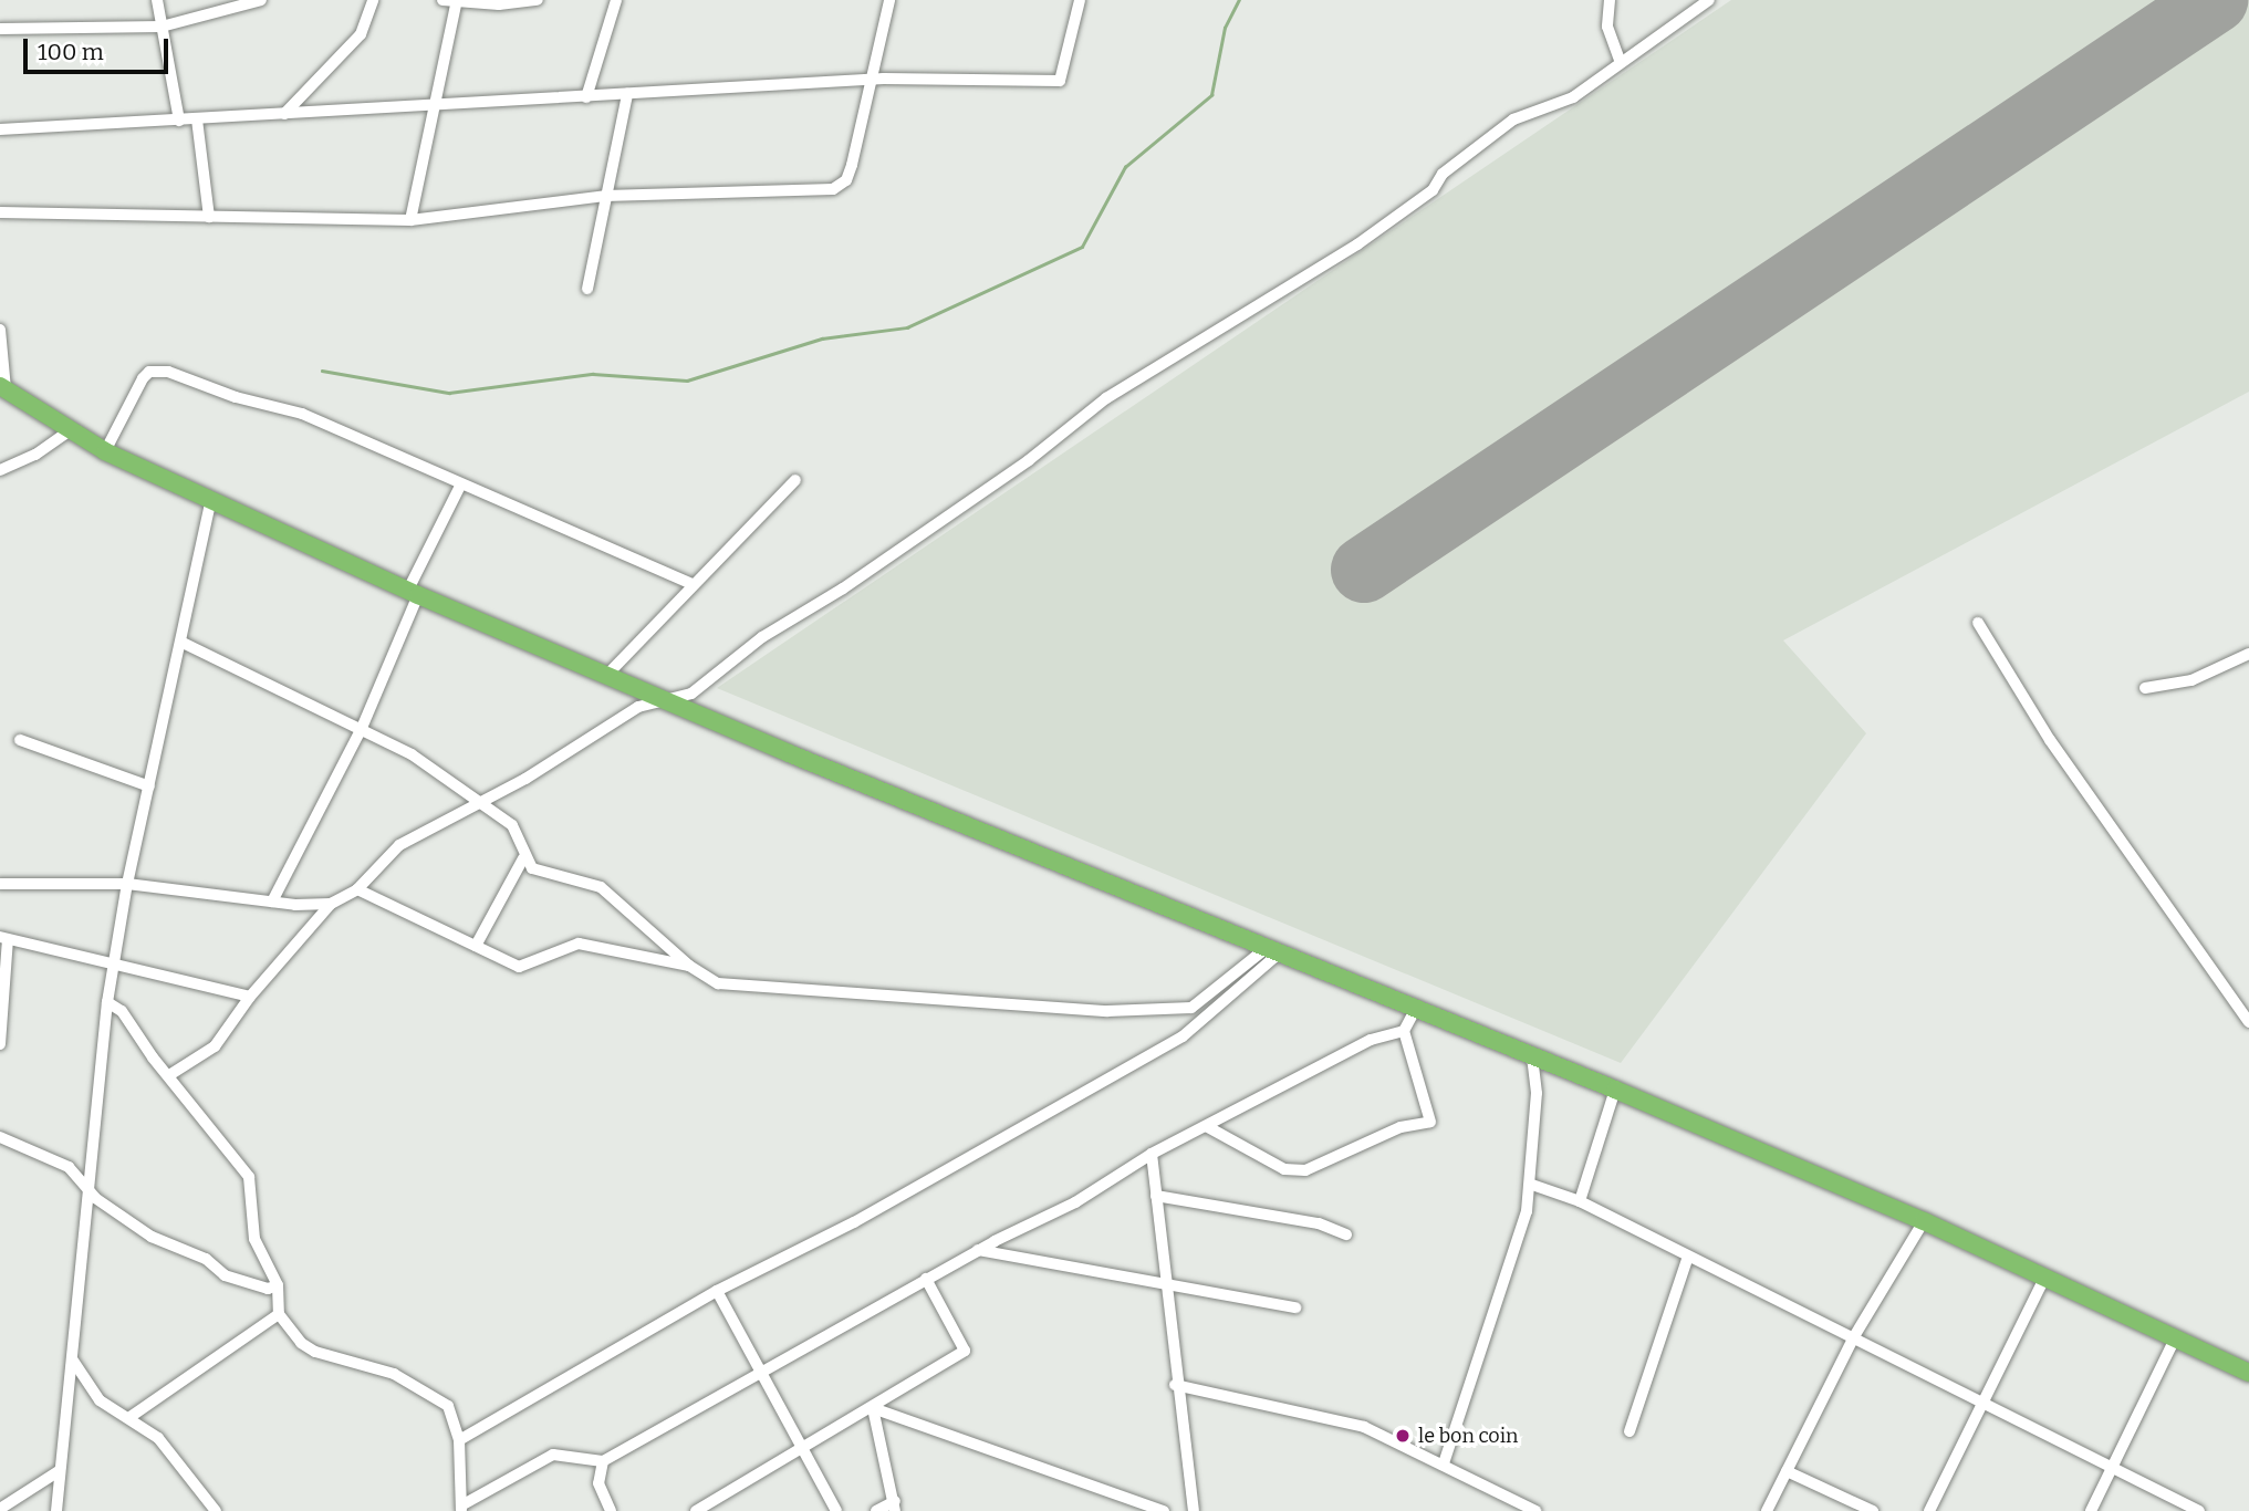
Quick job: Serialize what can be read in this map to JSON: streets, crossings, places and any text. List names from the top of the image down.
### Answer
{
  "places": ["le bon coin"],
  "scale_bar": "100 m"
}
